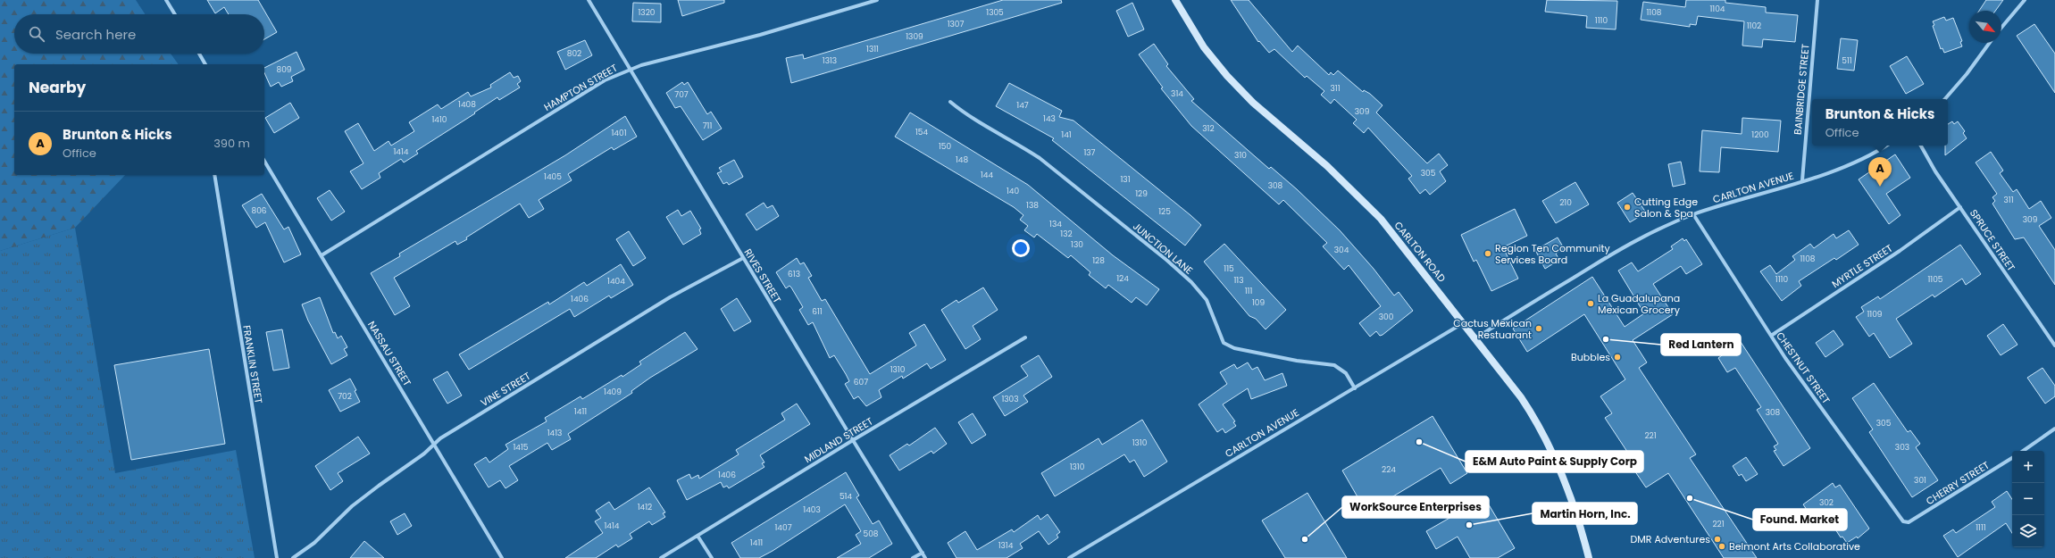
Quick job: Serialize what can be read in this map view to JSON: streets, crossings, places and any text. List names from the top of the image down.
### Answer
{
  "streets": {
    "main road": ["CARLTON ROAD"],
    "street": [
      "HAMPTON STREET",
      "BAINBRIDGE STREET",
      "CARLTON AVENUE",
      "SPRUCE STREET",
      "JUNCTION LANE",
      "MYRTLE STREET",
      "RIVES STREET",
      "NASSAU STREET",
      "FRANKLIN STREET",
      "CHESTNUT STREET",
      "VINE STREET",
      "MIDLAND STREET",
      "CHERRY STREET"
    ]
  },
  "crossings": [
    ["HAMPTON STREET", "RIVES STREET"],
    ["HAMPTON STREET", "NASSAU STREET"],
    ["BAINBRIDGE STREET", "CARLTON AVENUE"],
    ["CARLTON AVENUE", "JUNCTION LANE"],
    ["CARLTON AVENUE", "CARLTON ROAD"],
    ["CARLTON AVENUE", "CHESTNUT STREET"],
    ["SPRUCE STREET", "MYRTLE STREET"],
    ["MYRTLE STREET", "CHESTNUT STREET"],
    ["RIVES STREET", "VINE STREET"],
    ["RIVES STREET", "MIDLAND STREET"],
    ["NASSAU STREET", "VINE STREET"],
    ["CHESTNUT STREET", "CHERRY STREET"]
  ],
  "places": [
    "Cutting Edge Salon & Spa",
    "Region Ten Community Services Board",
    "La Guadalupana Mexican Grocery",
    "Cactus Mexican Restuarant",
    "Red Lantern",
    "Bubbles",
    "E&M Auto Paint & Supply Corp",
    "Found. Market",
    "Martin Horn, Inc.",
    "WorkSource Enterprises",
    "DMR Adventures",
    "Belmont Arts Collaborative"
  ],
  "house_numbers": [
    "1104",
    "1320",
    "1305",
    "1108",
    "1110",
    "1307",
    "1102",
    "1309",
    "1311",
    "802",
    "1313",
    "511",
    "809",
    "311",
    "314",
    "707",
    "1408",
    "147",
    "309",
    "143",
    "1410",
    "711",
    "312",
    "154",
    "1401",
    "141",
    "1200",
    "150",
    "1414",
    "137",
    "310",
    "148",
    "305",
    "144",
    "1405",
    "131",
    "308",
    "140",
    "129",
    "311",
    "210",
    "138",
    "806",
    "125",
    "309",
    "134",
    "132",
    "130",
    "304",
    "1108",
    "128",
    "115",
    "613",
    "124",
    "1110",
    "1105",
    "113",
    "1404",
    "111",
    "1406",
    "109",
    "611",
    "1109",
    "300",
    "1310",
    "607",
    "1409",
    "702",
    "1303",
    "1411",
    "308",
    "305",
    "1413",
    "221",
    "1310",
    "1415",
    "303",
    "1310",
    "224",
    "1406",
    "301",
    "514",
    "302",
    "1412",
    "1403",
    "221",
    "1414",
    "1407",
    "1111",
    "508",
    "1411",
    "1314"
  ],
  "north": "bottom right",
  "page": {
    "search": "Search here",
    "heading": "Nearby",
    "popup": ["Brunton & Hicks", "Office"],
    "list": [
      {
        "mark": "A",
        "name": "Brunton & Hicks",
        "note": "Office",
        "value": "390 m"
      }
    ],
    "pins": "A",
    "map_buttons": ["+", "−"]
  }
}
